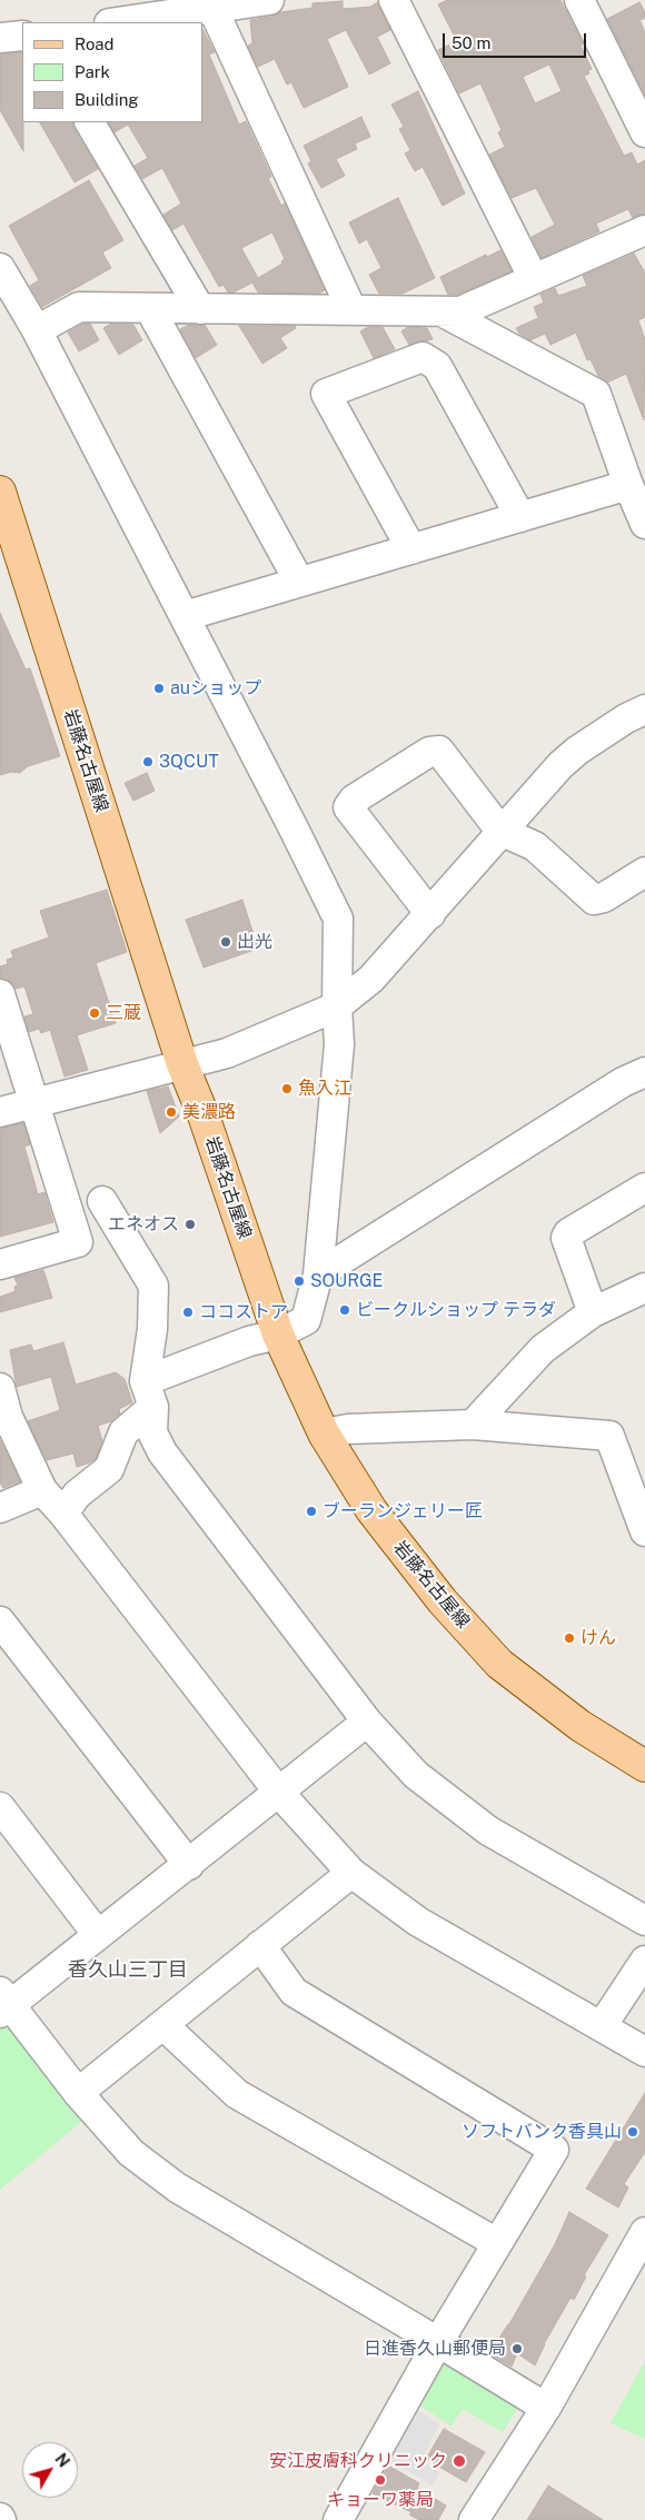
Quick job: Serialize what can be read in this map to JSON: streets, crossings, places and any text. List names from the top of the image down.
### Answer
{
  "streets": {
    "main road": ["岩藤名古屋線"]
  },
  "districts": ["香久山三丁目"],
  "places": [
    "auショップ",
    "3QCUT",
    "出光",
    "三蔵",
    "魚入江",
    "美濃路",
    "エネオス",
    "SOURGE",
    "ビークルショップ テラダ",
    "ココストア",
    "ブーランジェリー匠",
    "けん",
    "ソフトバンク香具山",
    "日進香久山郵便局",
    "安江皮膚科クリニック",
    "キョーワ薬局"
  ],
  "legend": ["Road", "Park", "Building"],
  "scale_bar": "50 m",
  "north": "top right"
}
